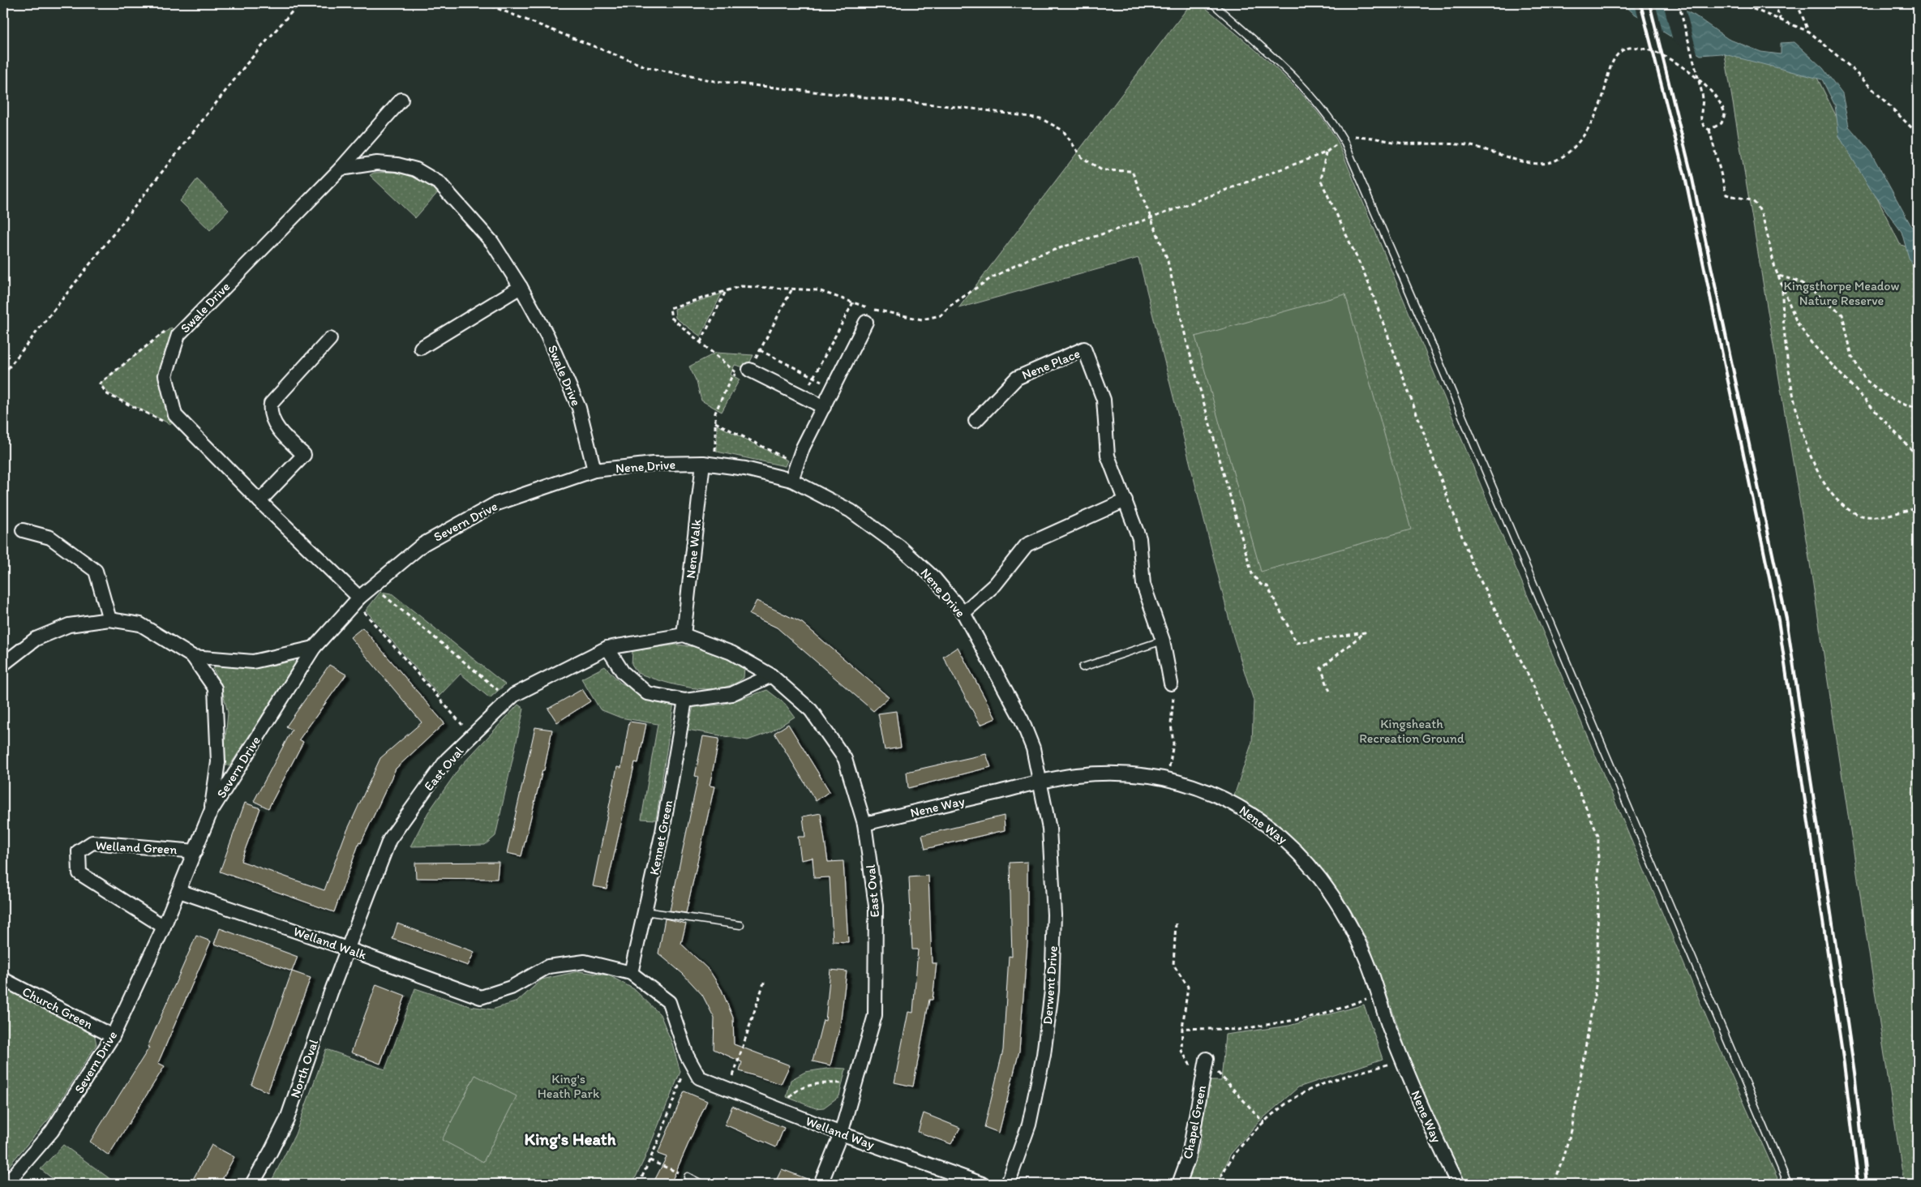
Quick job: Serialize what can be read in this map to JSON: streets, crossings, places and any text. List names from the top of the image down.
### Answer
{
  "streets": {
    "street": [
      "Swale Drive",
      "Nene Place",
      "Nene Drive",
      "Severn Drive",
      "Nene Walk",
      "East Oval",
      "Nene Way",
      "Kennet Green",
      "Welland Green",
      "Welland Walk",
      "Derwent Drive",
      "Church Green",
      "North Oval",
      "Chapel Green",
      "Welland Way"
    ]
  },
  "crossings": [
    ["Swale Drive", "Nene Drive"],
    ["Swale Drive", "Severn Drive"],
    ["Nene Drive", "Severn Drive"],
    ["Nene Drive", "Nene Walk"],
    ["Nene Drive", "Nene Way"],
    ["Nene Drive", "Derwent Drive"],
    ["Severn Drive", "Welland Green"],
    ["Severn Drive", "Welland Walk"],
    ["Severn Drive", "Church Green"],
    ["Nene Walk", "East Oval"],
    ["East Oval", "Nene Way"],
    ["East Oval", "Welland Walk"],
    ["East Oval", "North Oval"],
    ["East Oval", "Welland Way"],
    ["Nene Way", "Derwent Drive"],
    ["Kennet Green", "Welland Walk"],
    ["Welland Walk", "North Oval"]
  ],
  "districts": ["King's Heath"],
  "parks": ["Kingsthorpe Meadow Nature Reserve", "Kingsheath Recreation Ground", "King's Heath Park"]
}
